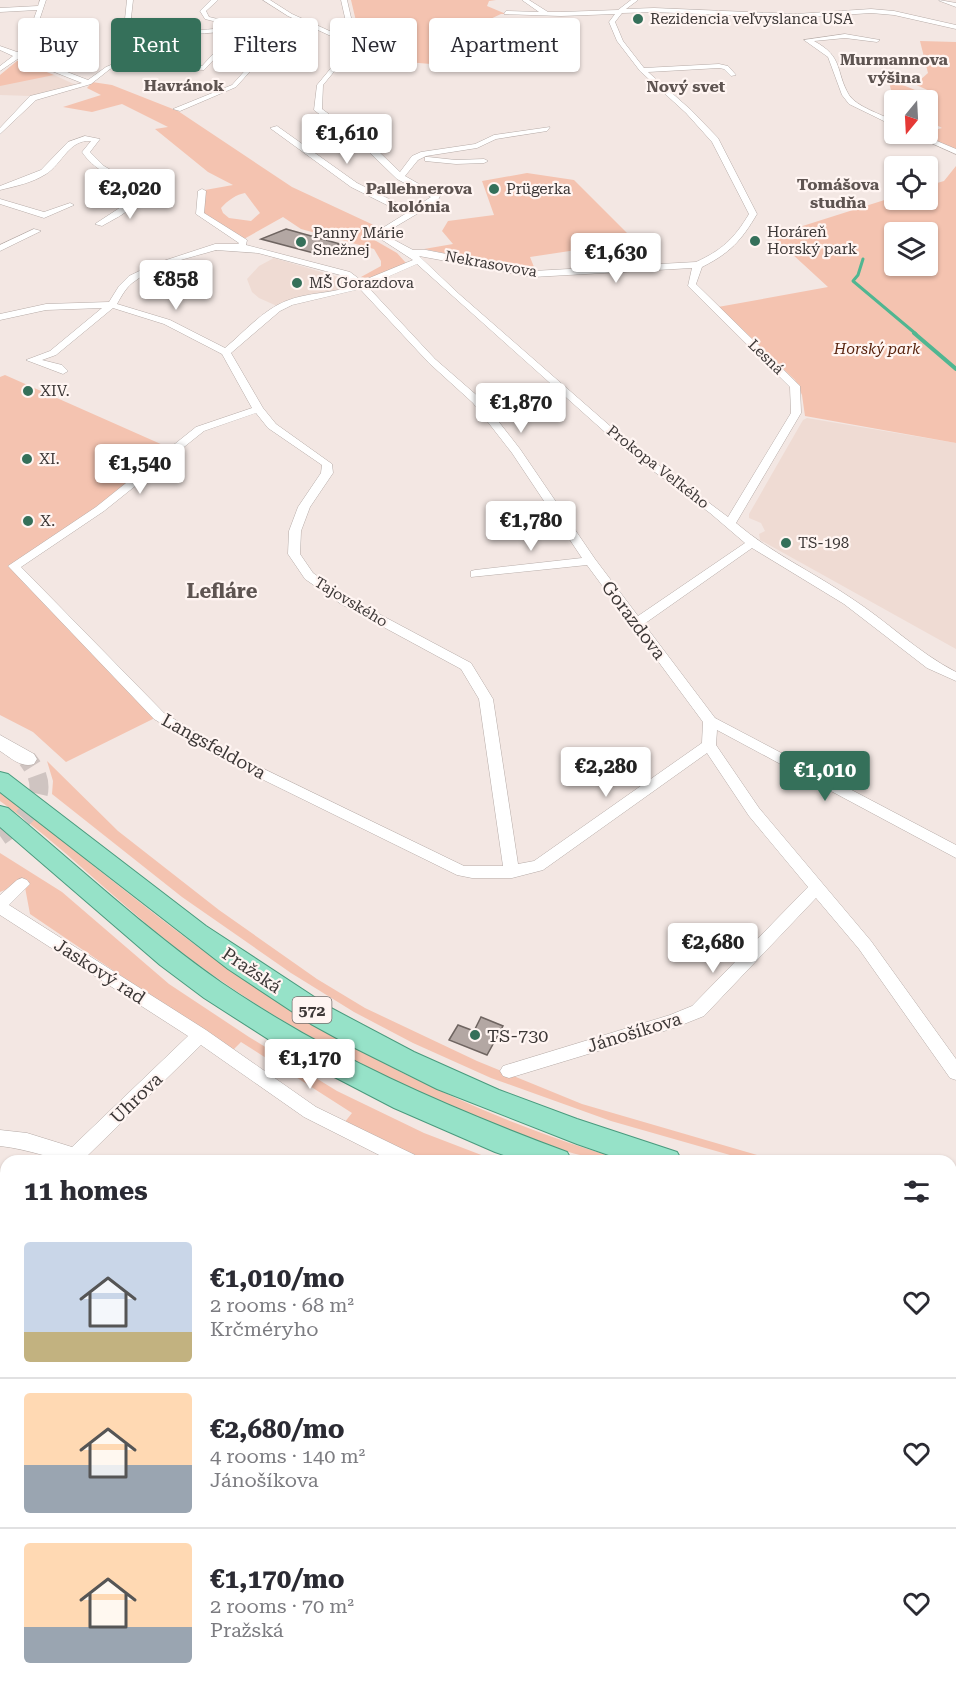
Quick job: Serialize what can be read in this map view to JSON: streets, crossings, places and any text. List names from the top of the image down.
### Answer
{
  "streets": {
    "main road": ["Pražská", "572"],
    "street": [
      "Nekrasovova",
      "Lesná",
      "Prokopa Veľkého",
      "Tajovského",
      "Gorazdova",
      "Langsfeldova",
      "Jaskový rad",
      "Jánošíkova",
      "Uhrova"
    ]
  },
  "crossings": [
    ["Nekrasovova", "Lesná"],
    ["Nekrasovova", "Prokopa Veľkého"],
    ["Lesná", "Prokopa Veľkého"],
    ["Tajovského", "Langsfeldova"],
    ["Jaskový rad", "Uhrova"]
  ],
  "districts": [
    "Murmannova výšina",
    "Havránok",
    "Nový svet",
    "Tomášova studňa",
    "Pallehnerova kolónia",
    "Lefláre"
  ],
  "parks": ["Horský park"],
  "places": [
    "Rezidencia veľvyslanca USA",
    "Prügerka",
    "Horáreň Horský park",
    "Panny Márie Snežnej",
    "MŠ Gorazdova",
    "XIV.",
    "XI.",
    "X.",
    "TS-198",
    "TS-730"
  ],
  "north": "bottom",
  "page": {
    "chip": [
      "Buy",
      "Rent",
      "Filters",
      "New",
      "Apartment"
    ],
    "price": [
      "€1,610",
      "€2,020",
      "€1,630",
      "€858",
      "€1,870",
      "€1,540",
      "€1,780",
      "€2,280",
      "€1,010",
      "€2,680",
      "€1,170"
    ],
    "heading": "11 homes",
    "list": [
      {
        "name": "€1,010/mo",
        "note": "2 rooms · 68 m² · Krčméryho"
      },
      {
        "name": "€2,680/mo",
        "note": "4 rooms · 140 m² · Jánošíkova"
      },
      {
        "name": "€1,170/mo",
        "note": "2 rooms · 70 m² · Pražská"
      }
    ]
  }
}
